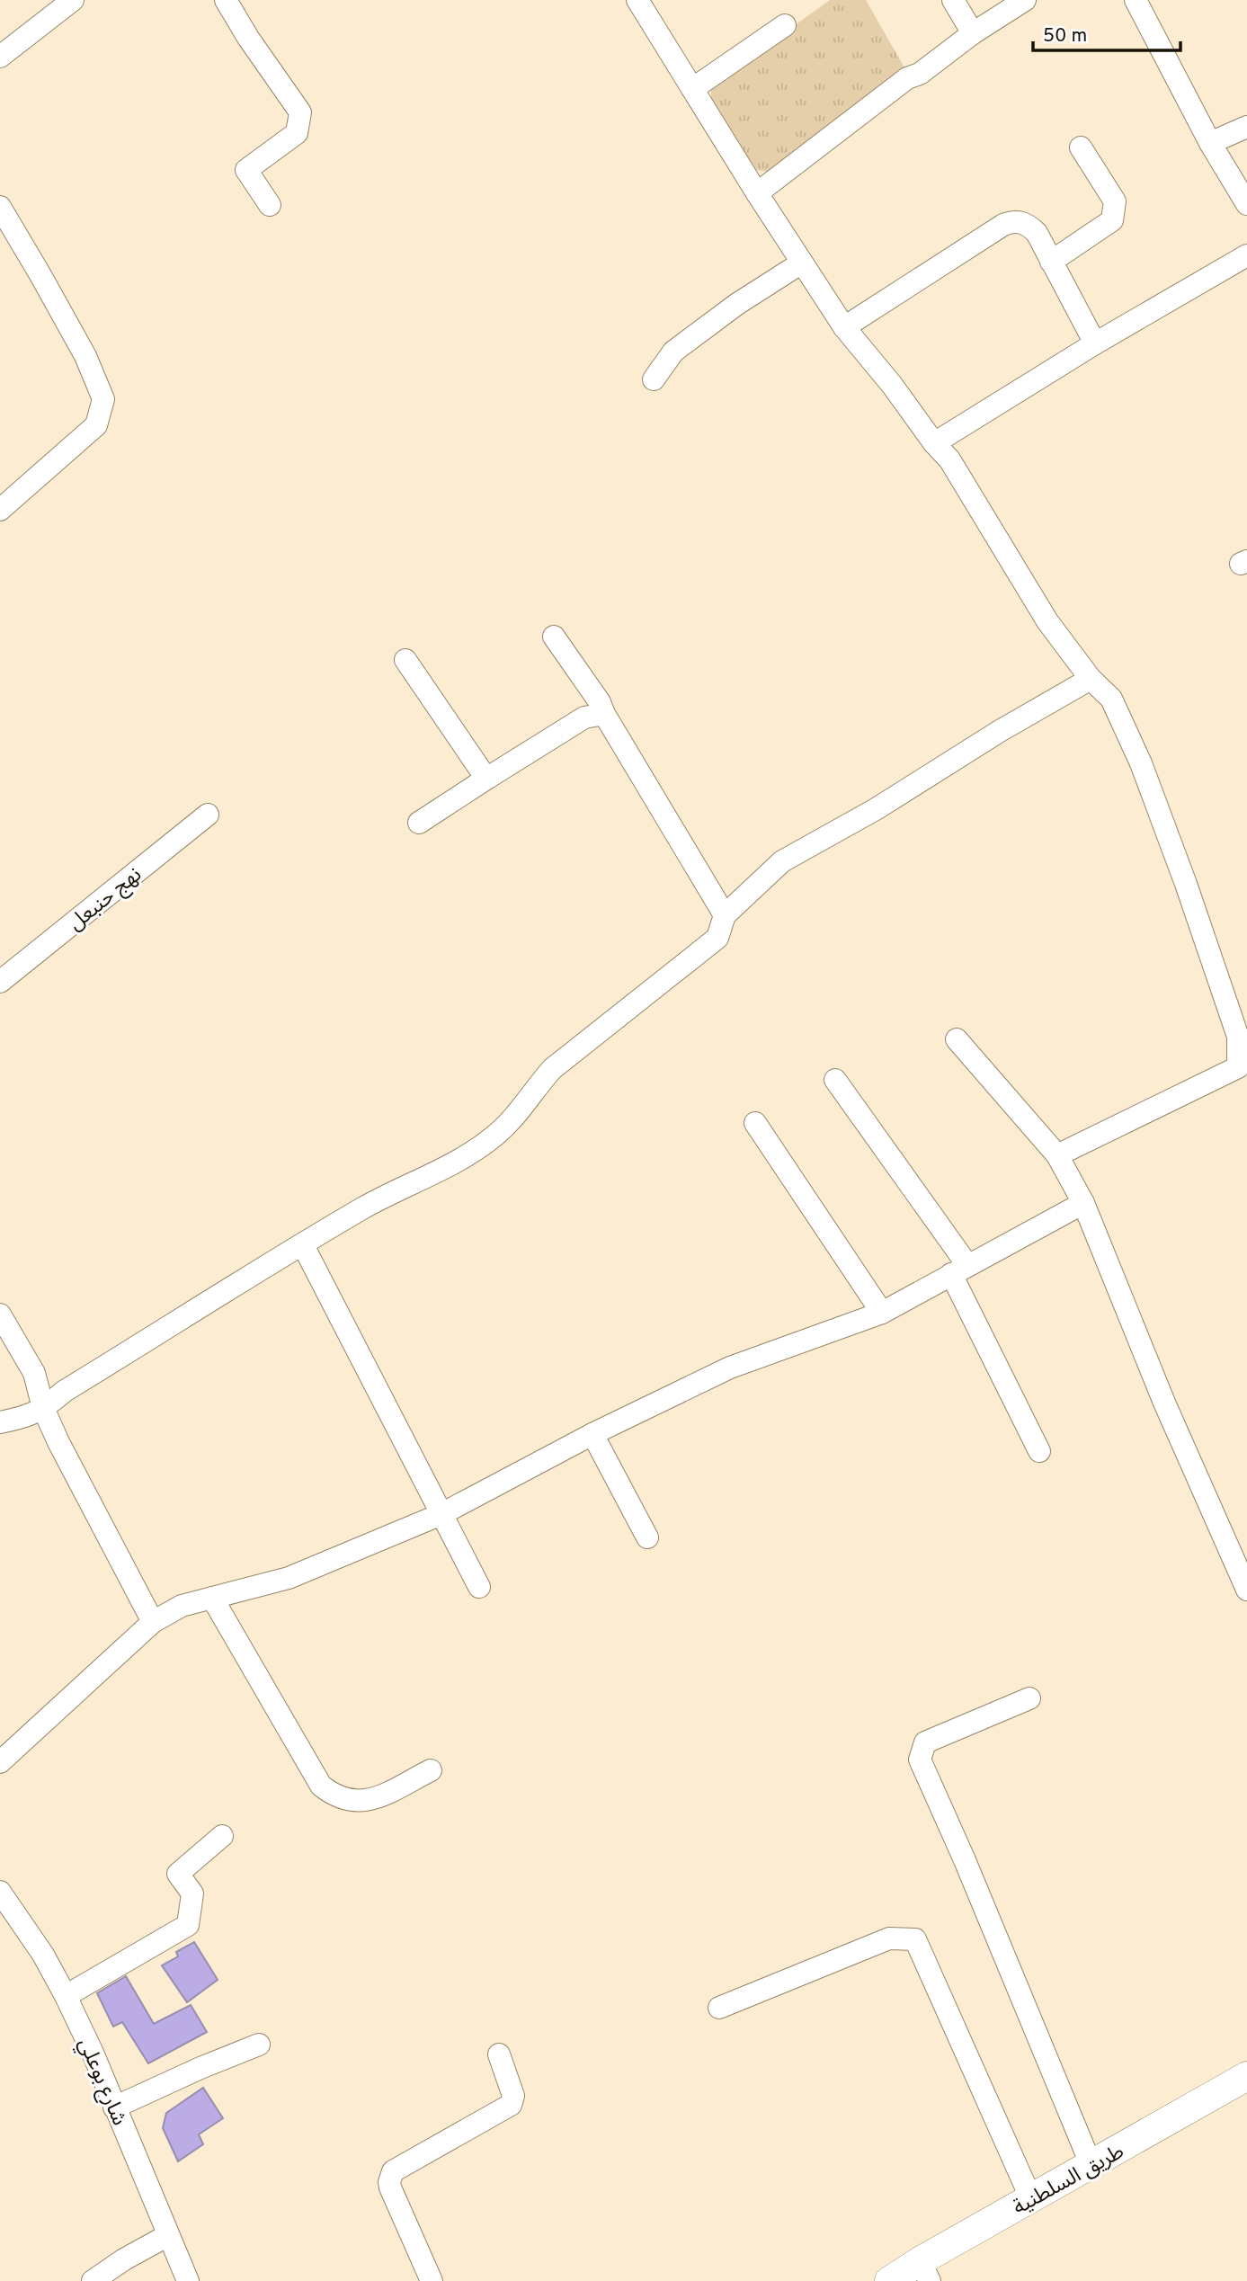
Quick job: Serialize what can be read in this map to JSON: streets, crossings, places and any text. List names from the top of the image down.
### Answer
{
  "streets": {
    "main road": ["طريق السلطنية"],
    "street": ["نهج حنبعل", "شارع بوعلي"]
  },
  "scale_bar": "50 m"
}
